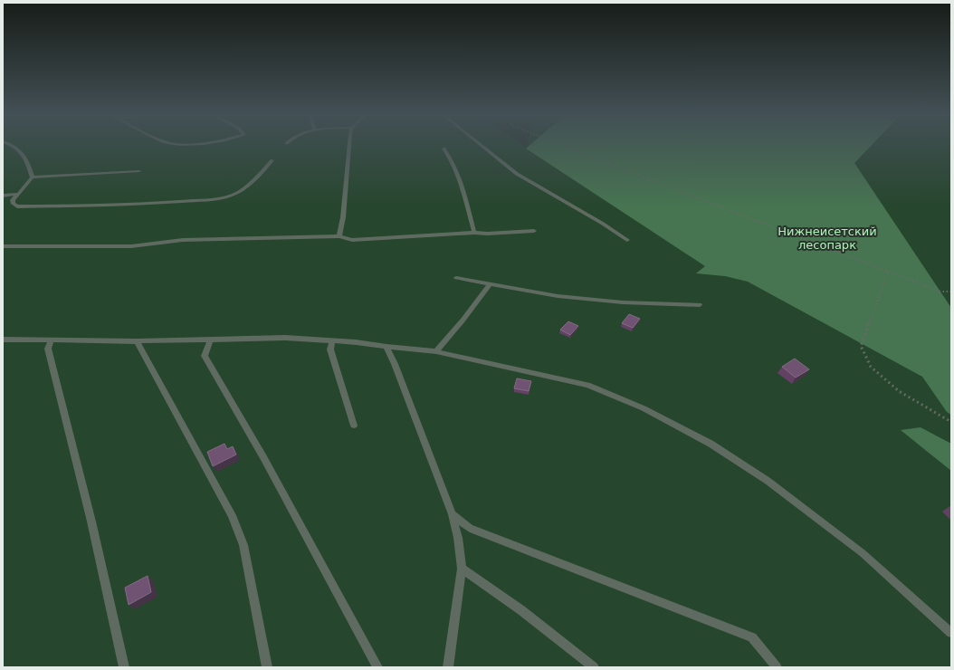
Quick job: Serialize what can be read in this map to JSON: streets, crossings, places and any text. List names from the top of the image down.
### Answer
{
  "parks": ["Нижнеисетский лесопарк"]
}
